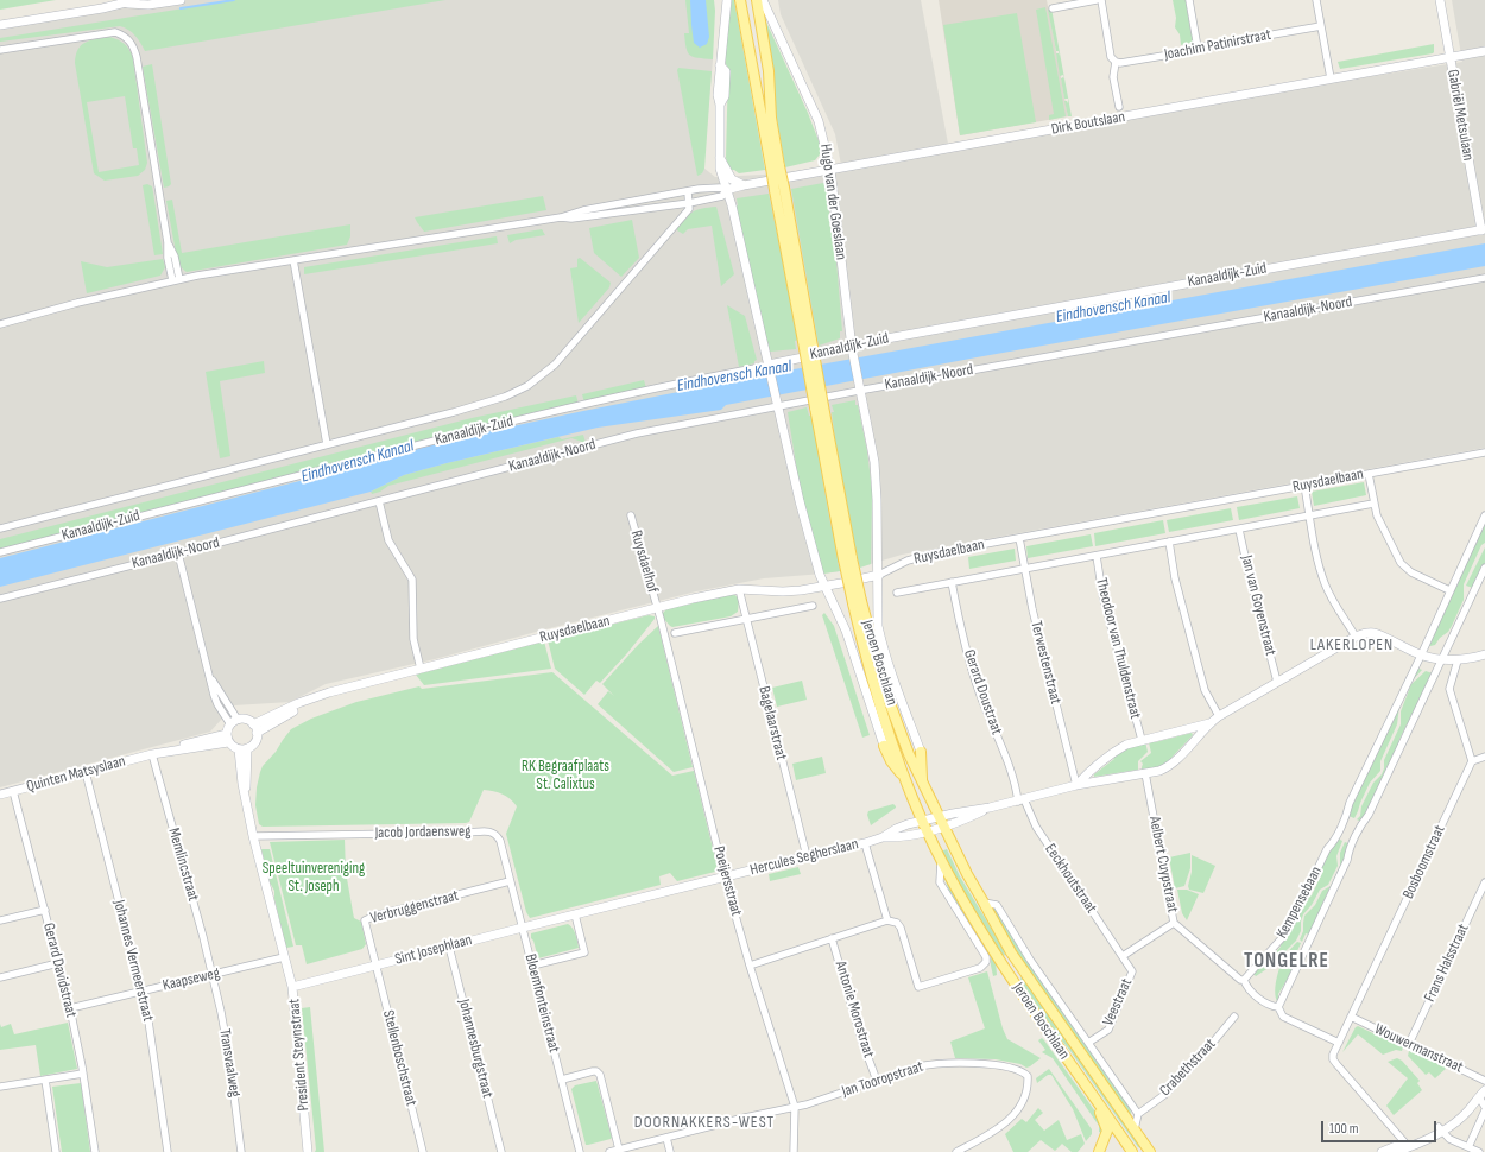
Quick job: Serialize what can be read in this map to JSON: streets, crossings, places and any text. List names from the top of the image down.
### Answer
{
  "streets": {
    "main road": ["Jeroen Boschlaan"],
    "street": [
      "Joachim Patinirstraat",
      "Gabriël Metsulaan",
      "Dirk Boutslaan",
      "Hugo van der Goeslaan",
      "Kanaaldijk-Zuid",
      "Kanaaldijk-Noord",
      "Ruysdaelbaan",
      "Ruysdaelhof",
      "Jan van Goyenstraat",
      "Theodoor van Thuldenstraat",
      "Terwestenstraat",
      "Gerard Doustraat",
      "Bagelaarstraat",
      "Quinten Matsyslaan",
      "Jacob Jordaensweg",
      "Hercules Segherslaan",
      "Bosboomstraat",
      "Memlincstraat",
      "Aelbert Cuypstraat",
      "Eeckhoutstraat",
      "Poeijersstraat",
      "Kempensebaan",
      "Verbruggenstraat",
      "Sint Josephlaan",
      "Johannes Vermeerstraat",
      "Frans Halsstraat",
      "Gerard Davidstraat",
      "Kaapseweg",
      "Veestraat",
      "Bloemfonteinstraat",
      "Antonie Morostraat",
      "Johannesburgstraat",
      "Wouwermanstraat",
      "President Steynstraat",
      "Stellenboschstraat",
      "Transvaalweg",
      "Crabethstraat",
      "Jan Tooropstraat"
    ]
  },
  "crossings": [
    ["Gabriël Metsulaan", "Dirk Boutslaan"],
    ["Gabriël Metsulaan", "Kanaaldijk-Zuid"],
    ["Dirk Boutslaan", "Hugo van der Goeslaan"],
    ["Hugo van der Goeslaan", "Kanaaldijk-Zuid"],
    ["Hugo van der Goeslaan", "Jeroen Boschlaan"],
    ["Kanaaldijk-Zuid", "Jeroen Boschlaan"],
    ["Kanaaldijk-Noord", "Jeroen Boschlaan"],
    ["Ruysdaelbaan", "Ruysdaelhof"],
    ["Ruysdaelbaan", "Jan van Goyenstraat"],
    ["Ruysdaelbaan", "Theodoor van Thuldenstraat"],
    ["Ruysdaelbaan", "Jeroen Boschlaan"],
    ["Ruysdaelbaan", "Terwestenstraat"],
    ["Ruysdaelbaan", "Gerard Doustraat"],
    ["Ruysdaelbaan", "Bagelaarstraat"],
    ["Ruysdaelbaan", "Quinten Matsyslaan"],
    ["Ruysdaelbaan", "Poeijersstraat"],
    ["Ruysdaelbaan", "President Steynstraat"],
    ["Ruysdaelhof", "Poeijersstraat"],
    ["Jeroen Boschlaan", "Hercules Segherslaan"],
    ["Jeroen Boschlaan", "Veestraat"],
    ["Jeroen Boschlaan", "Crabethstraat"],
    ["Gerard Doustraat", "Eeckhoutstraat"],
    ["Bagelaarstraat", "Hercules Segherslaan"],
    ["Quinten Matsyslaan", "Memlincstraat"],
    ["Quinten Matsyslaan", "Johannes Vermeerstraat"],
    ["Quinten Matsyslaan", "Gerard Davidstraat"],
    ["Quinten Matsyslaan", "President Steynstraat"],
    ["Jacob Jordaensweg", "Verbruggenstraat"],
    ["Jacob Jordaensweg", "Sint Josephlaan"],
    ["Jacob Jordaensweg", "Bloemfonteinstraat"],
    ["Jacob Jordaensweg", "President Steynstraat"],
    ["Hercules Segherslaan", "Poeijersstraat"],
    ["Hercules Segherslaan", "Sint Josephlaan"],
    ["Bosboomstraat", "Wouwermanstraat"],
    ["Memlincstraat", "Kaapseweg"],
    ["Memlincstraat", "Transvaalweg"],
    ["Aelbert Cuypstraat", "Kempensebaan"],
    ["Eeckhoutstraat", "Veestraat"],
    ["Poeijersstraat", "Sint Josephlaan"],
    ["Poeijersstraat", "Jan Tooropstraat"],
    ["Verbruggenstraat", "Sint Josephlaan"],
    ["Verbruggenstraat", "Stellenboschstraat"],
    ["Sint Josephlaan", "Bloemfonteinstraat"],
    ["Sint Josephlaan", "Johannesburgstraat"],
    ["Sint Josephlaan", "President Steynstraat"],
    ["Sint Josephlaan", "Stellenboschstraat"],
    ["Johannes Vermeerstraat", "Kaapseweg"],
    ["Frans Halsstraat", "Wouwermanstraat"],
    ["Gerard Davidstraat", "Kaapseweg"],
    ["Kaapseweg", "President Steynstraat"],
    ["Kaapseweg", "Transvaalweg"],
    ["Antonie Morostraat", "Jan Tooropstraat"]
  ],
  "districts": ["LAKERLOPEN", "TONGELRE", "DOORNAKKERS-WEST"],
  "water": ["Eindhovensch Kanaal"],
  "parks": ["RK Begraafplaats St. Calixtus", "Speeltuinvereniging St. Joseph"],
  "scale_bar": "100 m"
}
